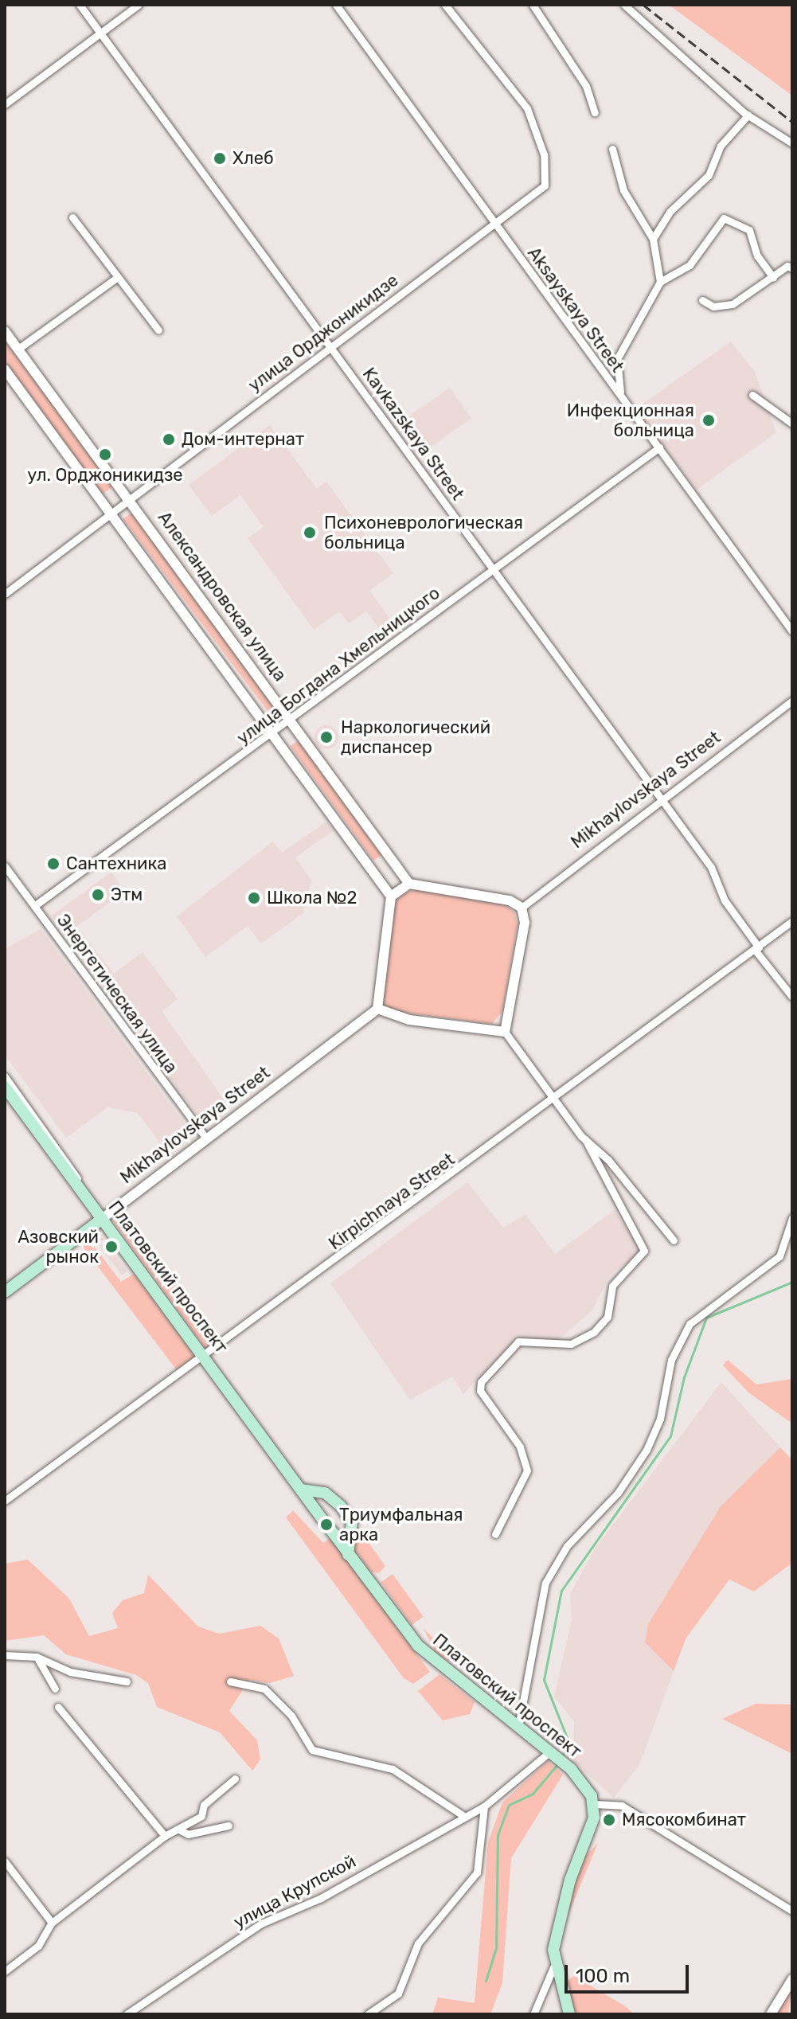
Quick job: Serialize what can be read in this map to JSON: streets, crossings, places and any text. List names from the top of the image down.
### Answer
{
  "streets": {
    "main road": ["Mikhaylovskaya Street", "Платовский проспект"],
    "street": [
      "Aksayskaya Street",
      "улица Орджоникидзе",
      "Kavkazskaya Street",
      "Александровская улица",
      "улица Богдана Хмельницкого",
      "Энергетическая улица",
      "Kirpichnaya Street",
      "улица Крупской"
    ]
  },
  "crossings": [
    ["Aksayskaya Street", "улица Орджоникидзе"],
    ["Aksayskaya Street", "улица Богдана Хмельницкого"],
    ["улица Орджоникидзе", "Kavkazskaya Street"],
    ["улица Орджоникидзе", "Александровская улица"],
    ["Kavkazskaya Street", "улица Богдана Хмельницкого"],
    ["Kavkazskaya Street", "Mikhaylovskaya Street"],
    ["Kavkazskaya Street", "Kirpichnaya Street"],
    ["Александровская улица", "улица Богдана Хмельницкого"],
    ["улица Богдана Хмельницкого", "Энергетическая улица"],
    ["Mikhaylovskaya Street", "Энергетическая улица"],
    ["Mikhaylovskaya Street", "Платовский проспект"],
    ["Kirpichnaya Street", "Платовский проспект"],
    ["Платовский проспект", "улица Крупской"]
  ],
  "places": [
    "Хлеб",
    "Инфекционная больница",
    "Дом-интернат",
    "ул. Орджоникидзе",
    "Психоневрологическая больница",
    "Наркологический диспансер",
    "Сантехника",
    "Этм",
    "Школа №2",
    "Азовский рынок",
    "Триумфальная арка",
    "Мясокомбинат"
  ],
  "scale_bar": "100 m"
}
